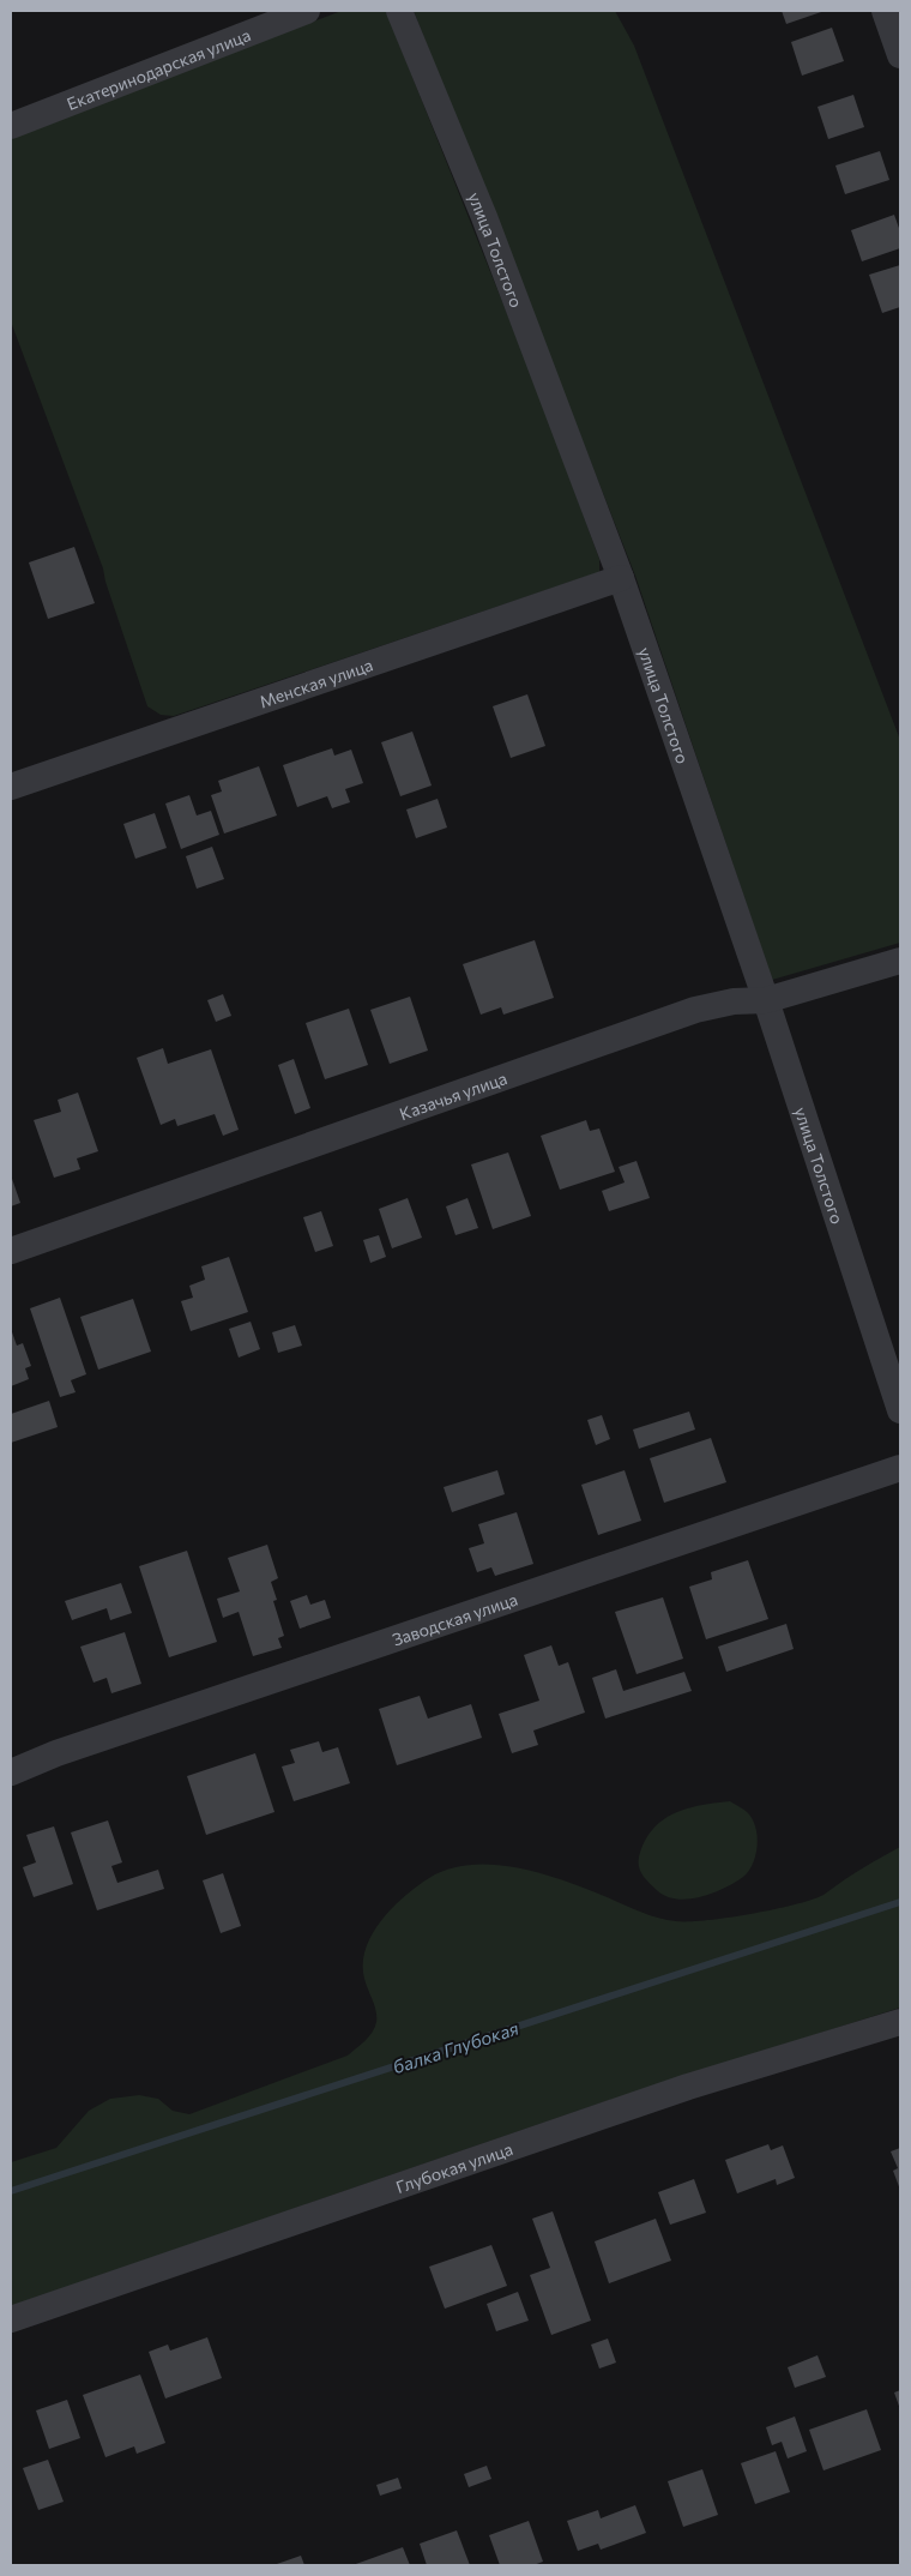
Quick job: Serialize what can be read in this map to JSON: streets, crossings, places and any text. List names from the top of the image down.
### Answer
{
  "streets": {
    "street": [
      "Екатеринодарская улица",
      "улица Толстого",
      "Менская улица",
      "Казачья улица",
      "Заводская улица",
      "Глубокая улица"
    ]
  },
  "crossings": [
    ["улица Толстого", "Менская улица"],
    ["улица Толстого", "Казачья улица"]
  ],
  "water": ["балка Глубокая"]
}
